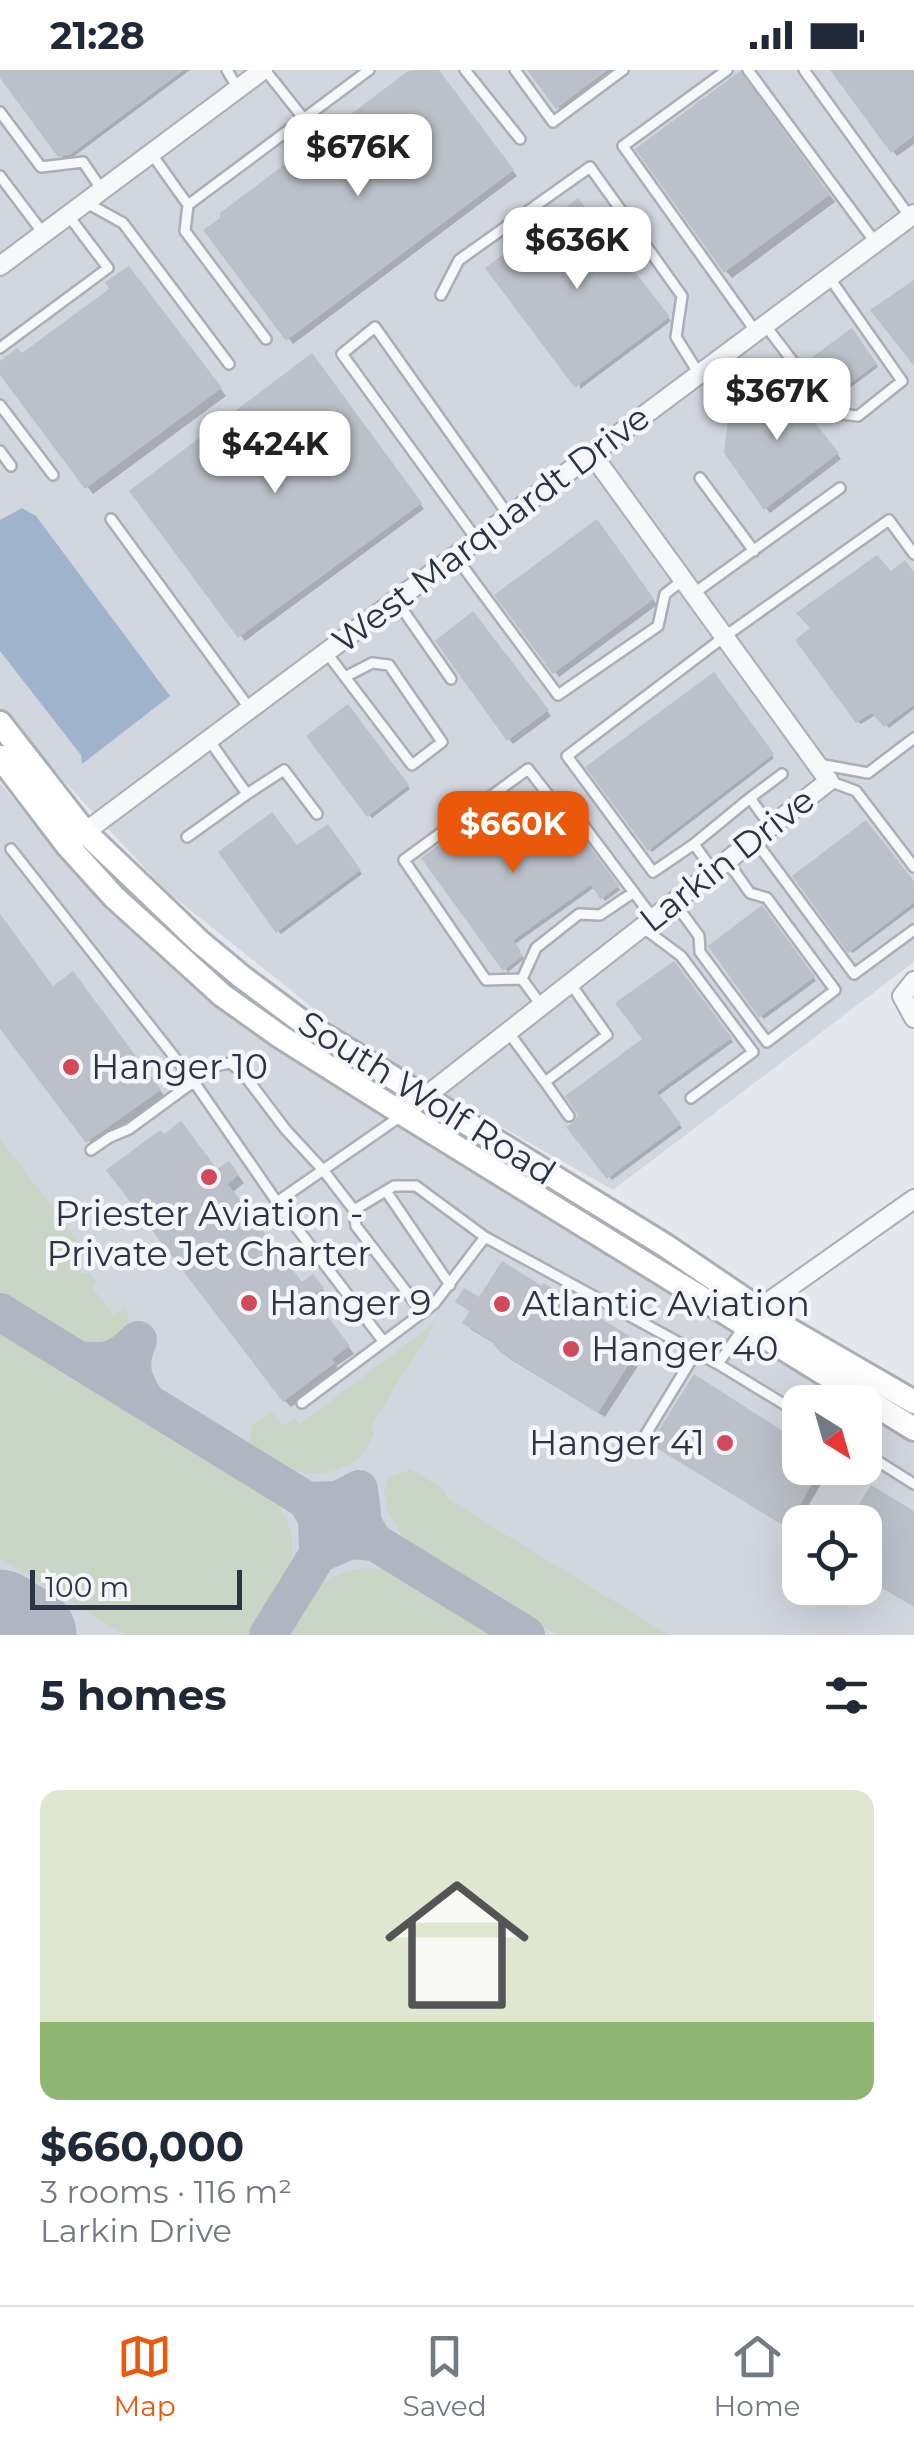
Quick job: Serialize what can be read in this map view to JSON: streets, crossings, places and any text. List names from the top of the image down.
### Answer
{
  "streets": {
    "main road": ["South Wolf Road"],
    "street": ["West Marquardt Drive", "Larkin Drive"]
  },
  "crossings": [
    ["West Marquardt Drive", "Larkin Drive"],
    ["West Marquardt Drive", "South Wolf Road"],
    ["Larkin Drive", "South Wolf Road"]
  ],
  "places": [
    "Hanger 10",
    "Priester Aviation - Private Jet Charter",
    "Hanger 9",
    "Atlantic Aviation",
    "Hanger 40",
    "Hanger 41"
  ],
  "scale_bar": "100 m",
  "north": "bottom right",
  "page": {
    "status": "21:28",
    "price": [
      "$676K",
      "$636K",
      "$367K",
      "$424K",
      "$660K"
    ],
    "scale": "100 m",
    "heading": "5 homes",
    "list": [
      {
        "name": "$660,000",
        "note": "3 rooms · 116 m² · Larkin Drive"
      }
    ],
    "tabs": ["Map", "Saved", "Home"]
  }
}
